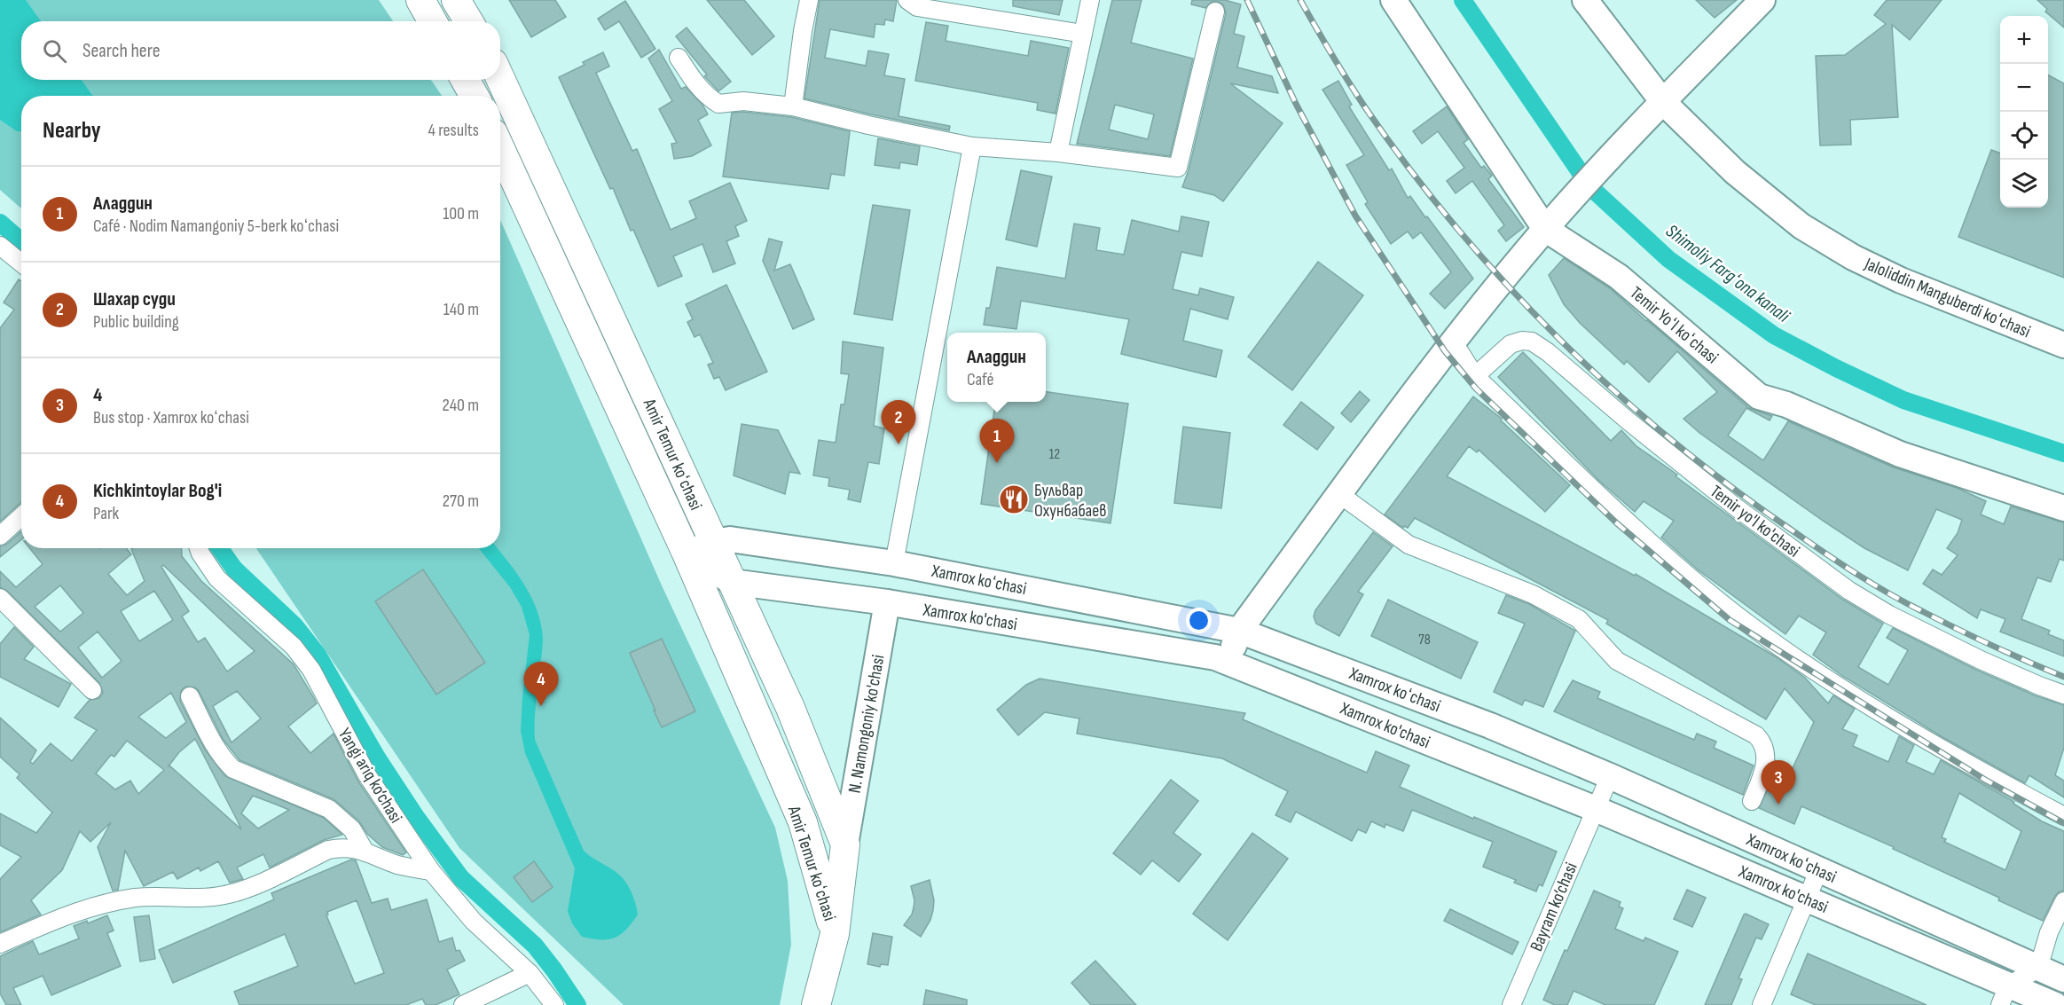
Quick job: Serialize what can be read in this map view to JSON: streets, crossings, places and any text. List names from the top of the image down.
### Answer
{
  "streets": {
    "main road": [
      "Jaloliddin Manguberdi koʻchasi",
      "Temir Yoʻl koʻchasi",
      "Amir Temur koʻchasi",
      "Xamrox koʻchasi",
      "Xamrox ko'chasi",
      "N. Namongoniy ko'chasi"
    ],
    "street": ["Temir yo'l ko'chasi", "Yangi ariq ko‘chasi", "Bayram ko‘chasi"]
  },
  "crossings": [
    ["Amir Temur koʻchasi", "Xamrox koʻchasi"],
    ["Amir Temur koʻchasi", "Xamrox ko'chasi"],
    ["Amir Temur koʻchasi", "N. Namongoniy ko'chasi"],
    ["Xamrox koʻchasi", "Xamrox ko'chasi"],
    ["Xamrox koʻchasi", "Bayram ko‘chasi"],
    ["Xamrox ko'chasi", "N. Namongoniy ko'chasi"],
    ["Xamrox ko'chasi", "Bayram ko‘chasi"]
  ],
  "water": ["Shimoliy Fargʻona kanali"],
  "places": {
    "restaurant": ["Бульвар Охунбабаев"]
  },
  "house_numbers": ["12", "78"],
  "page": {
    "map_buttons": ["+", "−"],
    "search": "Search here",
    "heading": ["Nearby", "4 results"],
    "list": [
      {
        "mark": "1",
        "name": "Аладдин",
        "note": "Café · Nodim Namangoniy 5-berk koʻchasi",
        "value": "100 m"
      },
      {
        "mark": "2",
        "name": "Шахар суди",
        "note": "Public building",
        "value": "140 m"
      },
      {
        "mark": "3",
        "name": "4",
        "note": "Bus stop · Xamrox koʻchasi",
        "value": "240 m"
      },
      {
        "mark": "4",
        "name": "Kichkintoylar Bog'i",
        "note": "Park",
        "value": "270 m"
      }
    ],
    "popup": ["Аладдин", "Café"],
    "pins": [
      "2",
      "1",
      "4",
      "3"
    ]
  }
}
